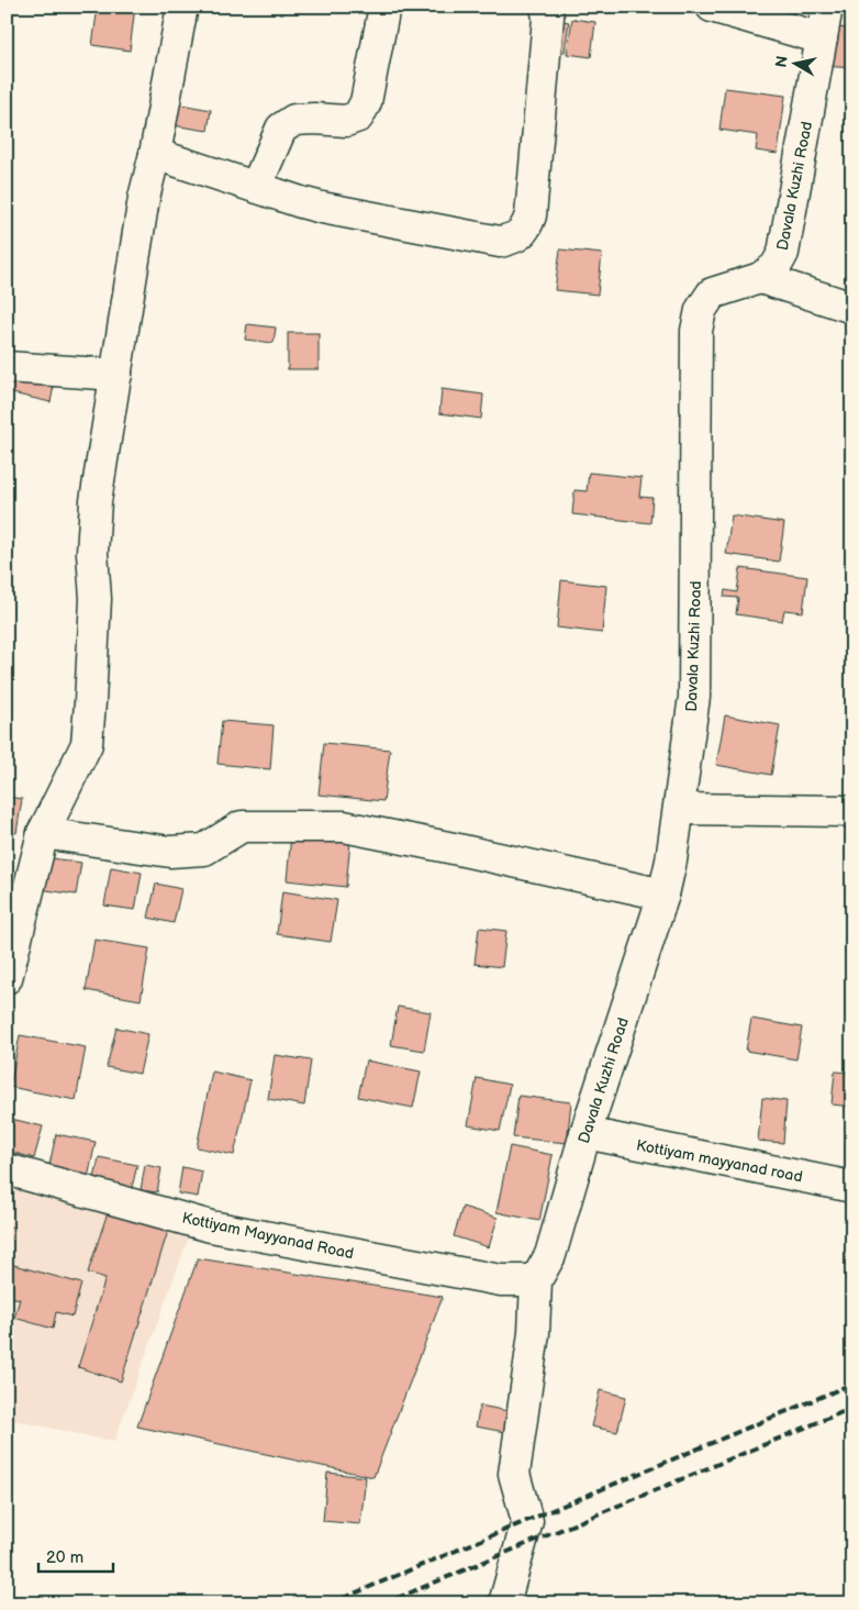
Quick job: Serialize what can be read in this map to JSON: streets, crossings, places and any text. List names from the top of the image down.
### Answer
{
  "streets": {
    "street": ["Davala Kuzhi Road", "Kottiyam mayyanad road", "Kottiyam Mayyanad Road"]
  },
  "crossings": [
    ["Davala Kuzhi Road", "Kottiyam mayyanad road"],
    ["Davala Kuzhi Road", "Kottiyam Mayyanad Road"]
  ],
  "scale_bar": "20 m",
  "north": "left"
}
